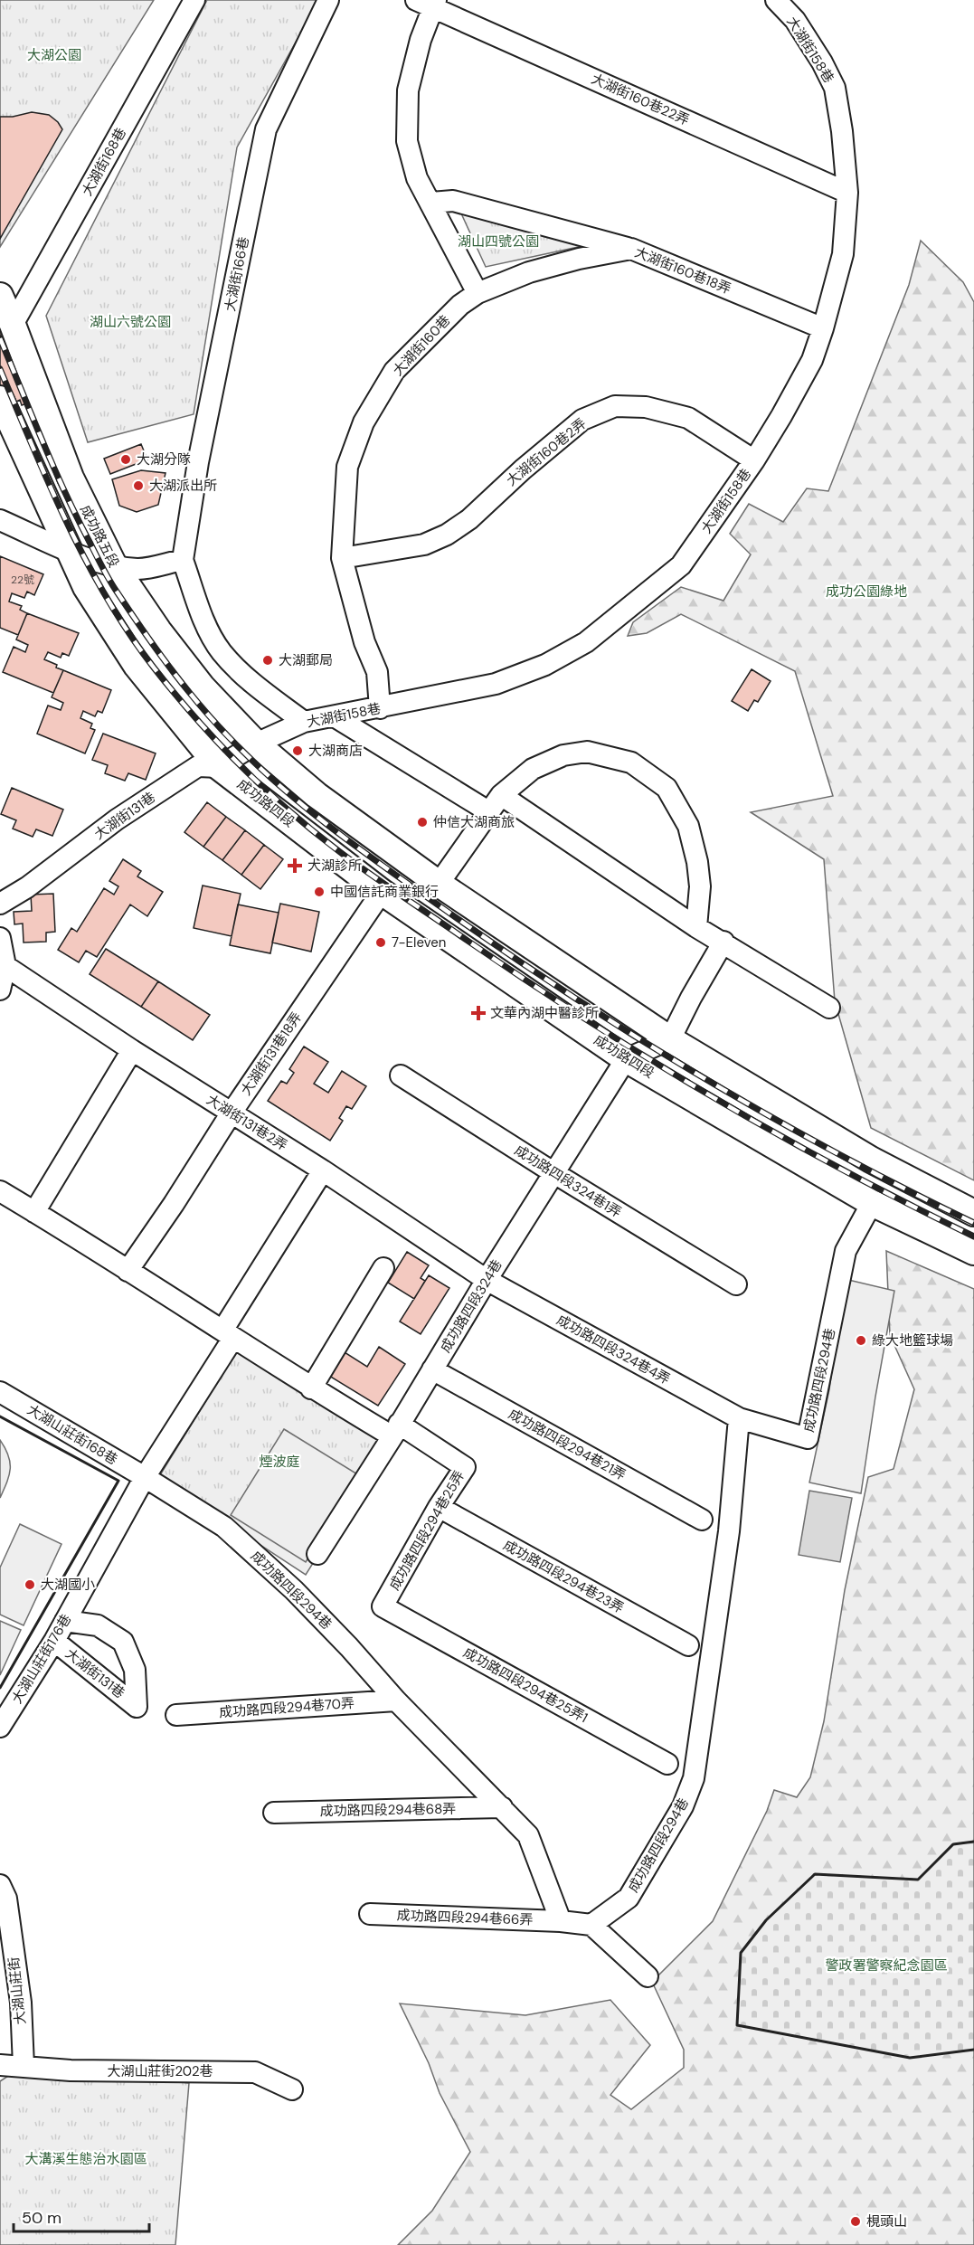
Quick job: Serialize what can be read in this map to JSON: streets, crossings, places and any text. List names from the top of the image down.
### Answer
{
  "streets": {
    "main road": ["成功路五段", "成功路四段"],
    "street": [
      "大湖街158巷",
      "大湖街160巷22弄",
      "大湖街168巷",
      "大湖街160巷18弄",
      "大湖街166巷",
      "大湖街160巷",
      "大湖街160巷2弄",
      "大湖街131巷",
      "大湖街131巷18弄",
      "大湖街131巷2弄",
      "成功路四段324巷1弄",
      "成功路四段324巷",
      "成功路四段324巷4弄",
      "成功路四段294巷",
      "大湖山莊街168巷",
      "成功路四段294巷21弄",
      "成功路四段294巷25弄",
      "成功路四段294巷23弄",
      "大湖山莊街176巷",
      "成功路四段294巷25弄1",
      "成功路四段294巷70弄",
      "成功路四段294巷68弄",
      "成功路四段294巷66弄",
      "大湖山莊街",
      "大湖山莊街202巷"
    ]
  },
  "crossings": [
    ["大湖街158巷", "大湖街160巷22弄"],
    ["大湖街158巷", "大湖街160巷18弄"],
    ["大湖街158巷", "大湖街160巷"],
    ["大湖街158巷", "大湖街160巷2弄"],
    ["大湖街158巷", "成功路五段"],
    ["大湖街158巷", "大湖街131巷"],
    ["大湖街168巷", "成功路五段"],
    ["大湖街160巷18弄", "大湖街160巷"],
    ["大湖街160巷", "大湖街160巷2弄"],
    ["成功路五段", "大湖街131巷"],
    ["成功路四段", "大湖街131巷"],
    ["成功路四段", "大湖街131巷18弄"],
    ["成功路四段", "成功路四段324巷"],
    ["成功路四段", "成功路四段294巷"],
    ["大湖街131巷", "大湖山莊街176巷"],
    ["大湖街131巷18弄", "大湖街131巷2弄"],
    ["大湖街131巷2弄", "成功路四段324巷"],
    ["大湖街131巷2弄", "成功路四段324巷4弄"],
    ["成功路四段324巷1弄", "成功路四段324巷"],
    ["成功路四段324巷", "成功路四段324巷4弄"],
    ["成功路四段324巷", "成功路四段294巷21弄"],
    ["成功路四段324巷", "成功路四段294巷25弄"],
    ["成功路四段324巷4弄", "成功路四段294巷"],
    ["成功路四段294巷", "大湖山莊街168巷"],
    ["成功路四段294巷", "大湖山莊街176巷"],
    ["成功路四段294巷", "成功路四段294巷70弄"],
    ["成功路四段294巷", "成功路四段294巷68弄"],
    ["成功路四段294巷", "成功路四段294巷66弄"],
    ["大湖山莊街168巷", "大湖山莊街176巷"],
    ["成功路四段294巷25弄", "成功路四段294巷23弄"],
    ["成功路四段294巷25弄", "成功路四段294巷25弄1"],
    ["大湖山莊街", "大湖山莊街202巷"]
  ],
  "parks": [
    "大湖公園",
    "湖山四號公園",
    "湖山六號公園",
    "成功公園綠地",
    "煙波庭",
    "警政署警察紀念園區",
    "大溝溪生態治水園區"
  ],
  "places": {
    "other": [
      "大湖分隊",
      "大湖派出所",
      "大湖郵局",
      "大湖商店",
      "仲信大湖商旅",
      "中國信託商業銀行",
      "7-Eleven",
      "綠大地籃球場",
      "大湖國小",
      "梘頭山"
    ],
    "health": ["大湖診所", "文華內湖中醫診所"]
  },
  "house_numbers": ["22號"],
  "scale_bar": "50 m"
}
